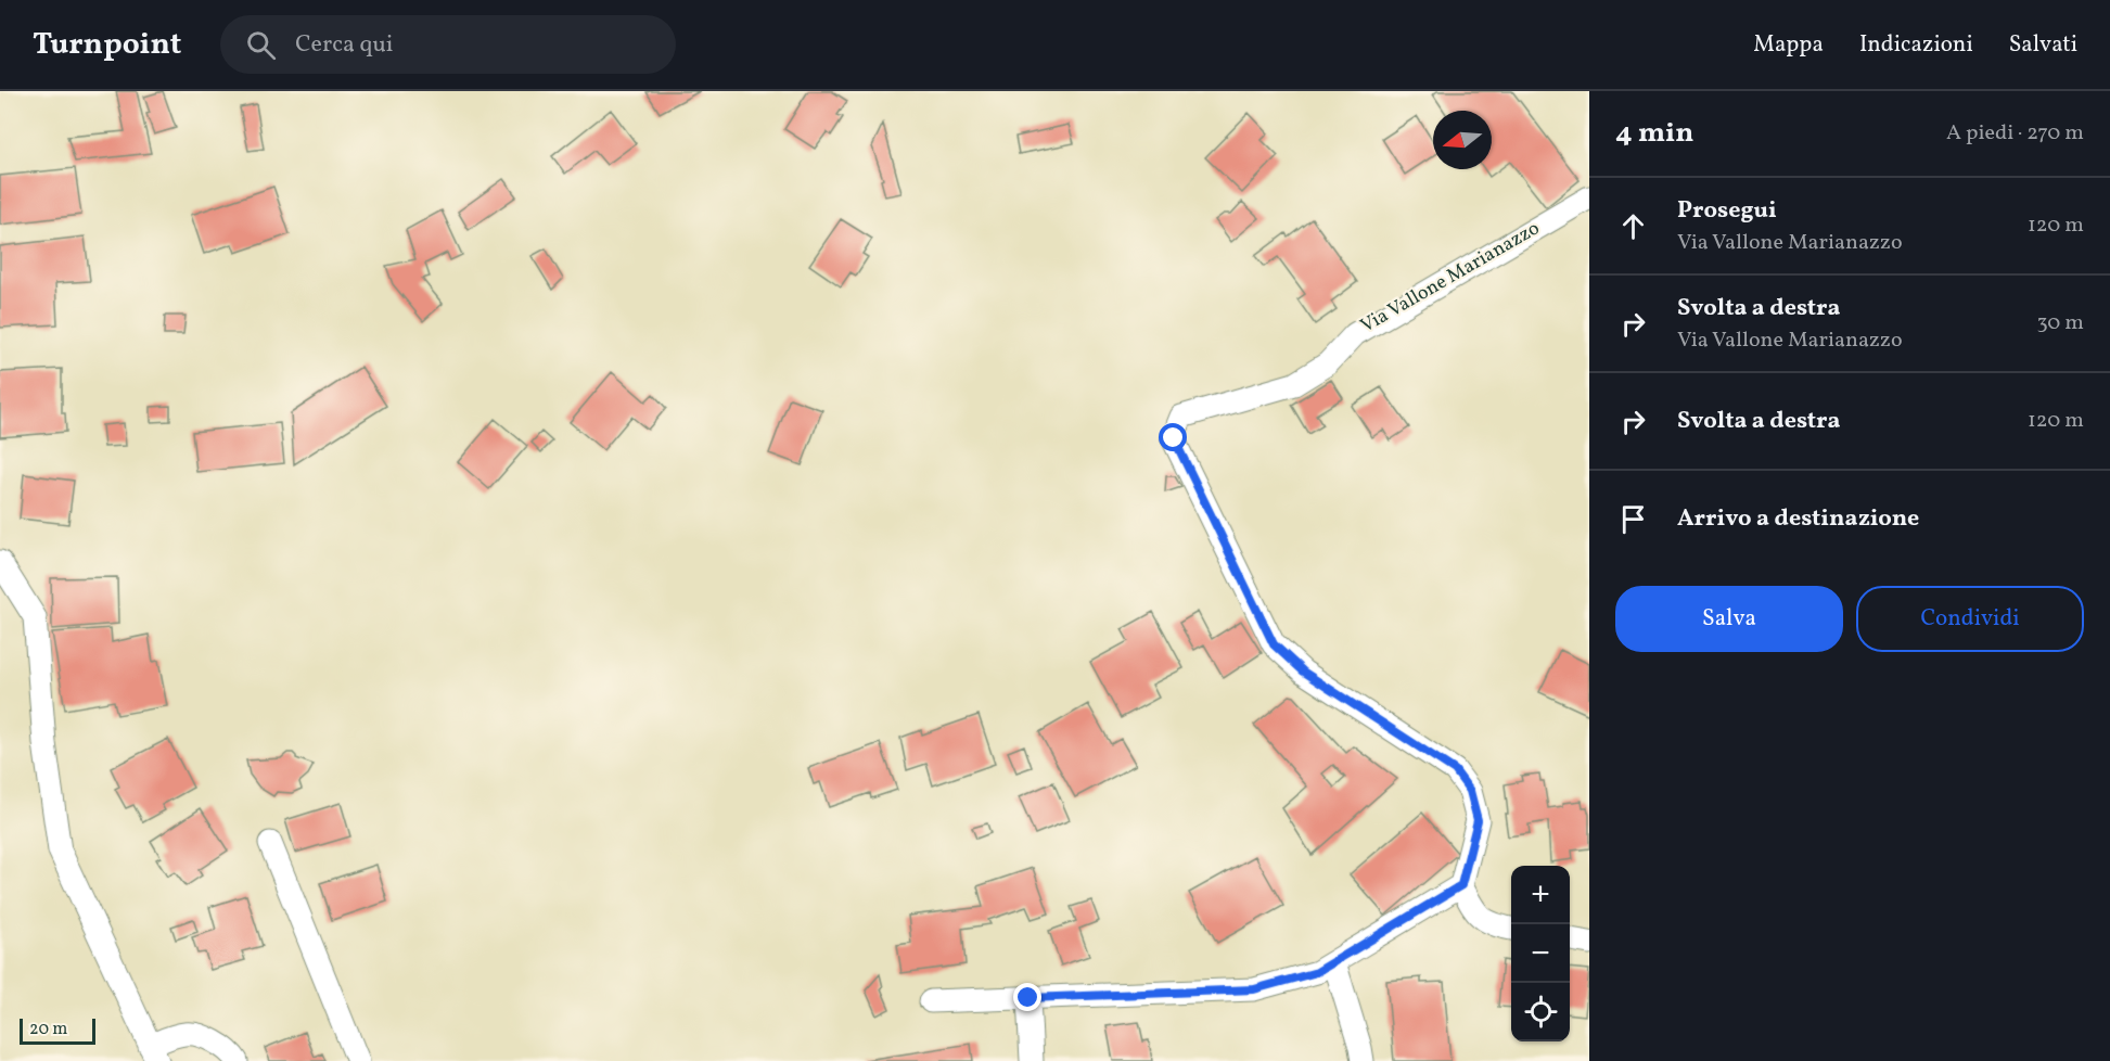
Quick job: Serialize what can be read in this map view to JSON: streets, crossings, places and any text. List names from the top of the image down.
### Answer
{
  "streets": {
    "street": ["Via Vallone Marianazzo"]
  },
  "scale_bar": "20 m",
  "north": "left",
  "page": {
    "header": "Turnpoint",
    "search": "Cerca qui",
    "nav": ["Mappa", "Indicazioni", "Salvati"],
    "heading": ["4 min", "A piedi · 270 m"],
    "list": [
      ["Prosegui", "Via Vallone Marianazzo", "120 m"],
      ["Svolta a destra", "Via Vallone Marianazzo", "30 m"],
      ["Svolta a destra", "120 m"],
      "Arrivo a destinazione"
    ],
    "buttons": ["Salva", "Condividi"],
    "map_buttons": ["+", "−"],
    "scale": "20 m"
  }
}
